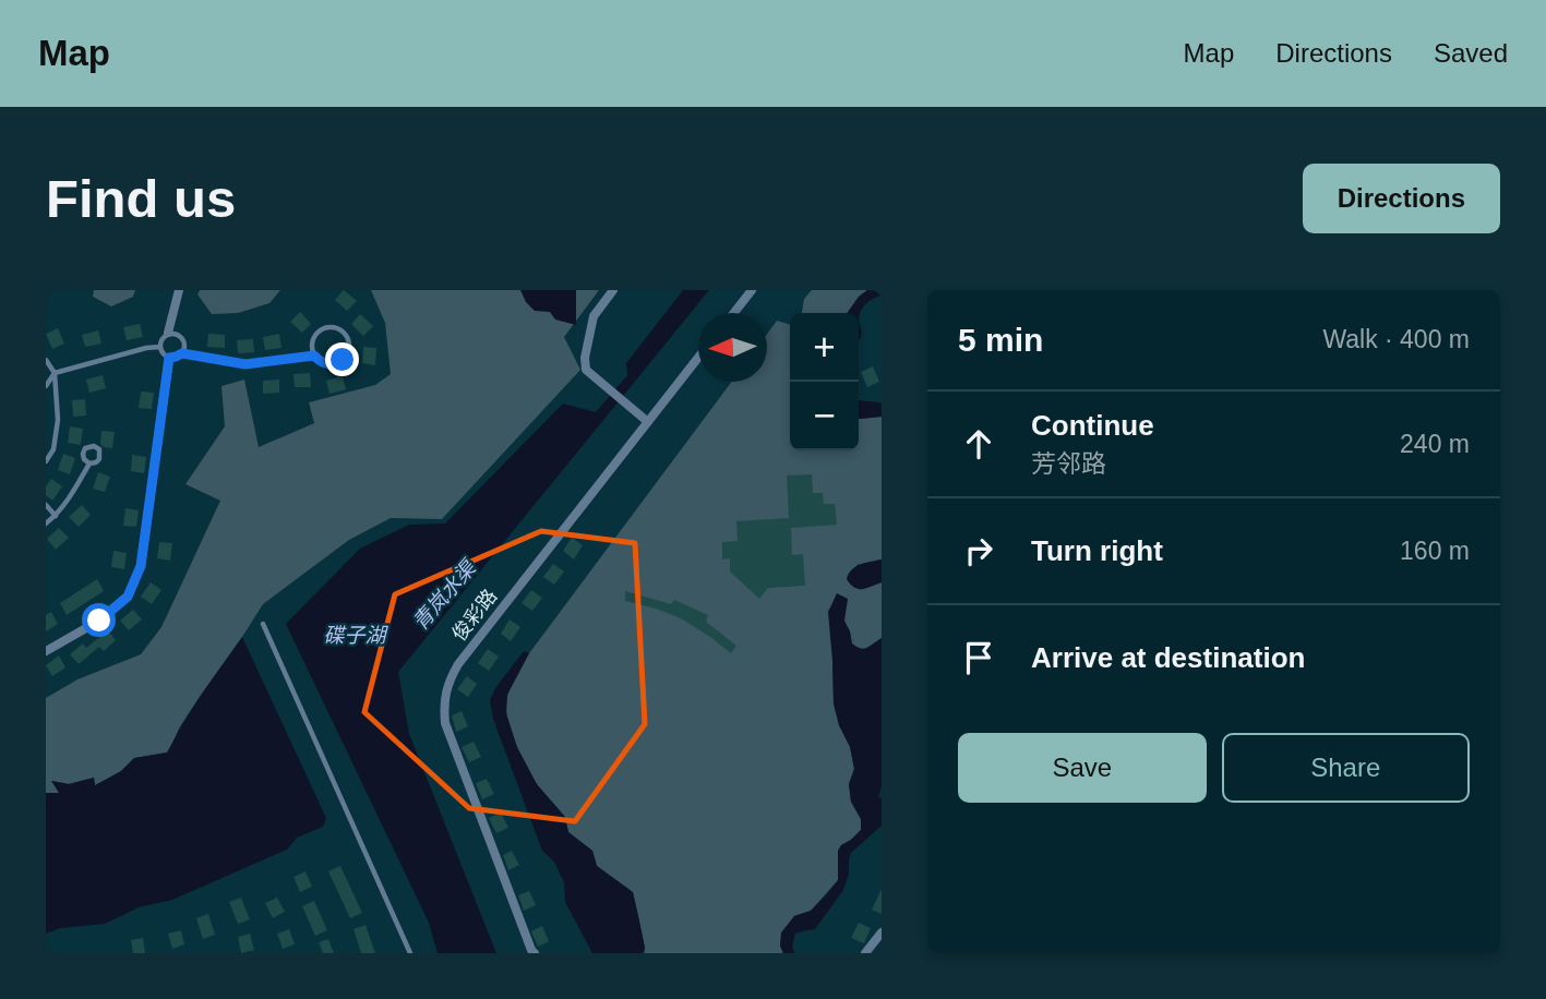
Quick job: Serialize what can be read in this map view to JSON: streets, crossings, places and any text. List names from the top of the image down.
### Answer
{
  "streets": {
    "street": ["俊彩路"]
  },
  "water": ["青岚水渠", "碟子湖"],
  "north": "left",
  "page": {
    "header": "Map",
    "nav": ["Map", "Directions", "Saved"],
    "buttons": [
      "Directions",
      ["Save", "Share"]
    ],
    "title": "Find us",
    "heading": ["5 min", "Walk · 400 m"],
    "map_buttons": ["+", "−"],
    "list": [
      ["Continue", "芳邻路", "240 m"],
      ["Turn right", "160 m"],
      "Arrive at destination"
    ]
  }
}
